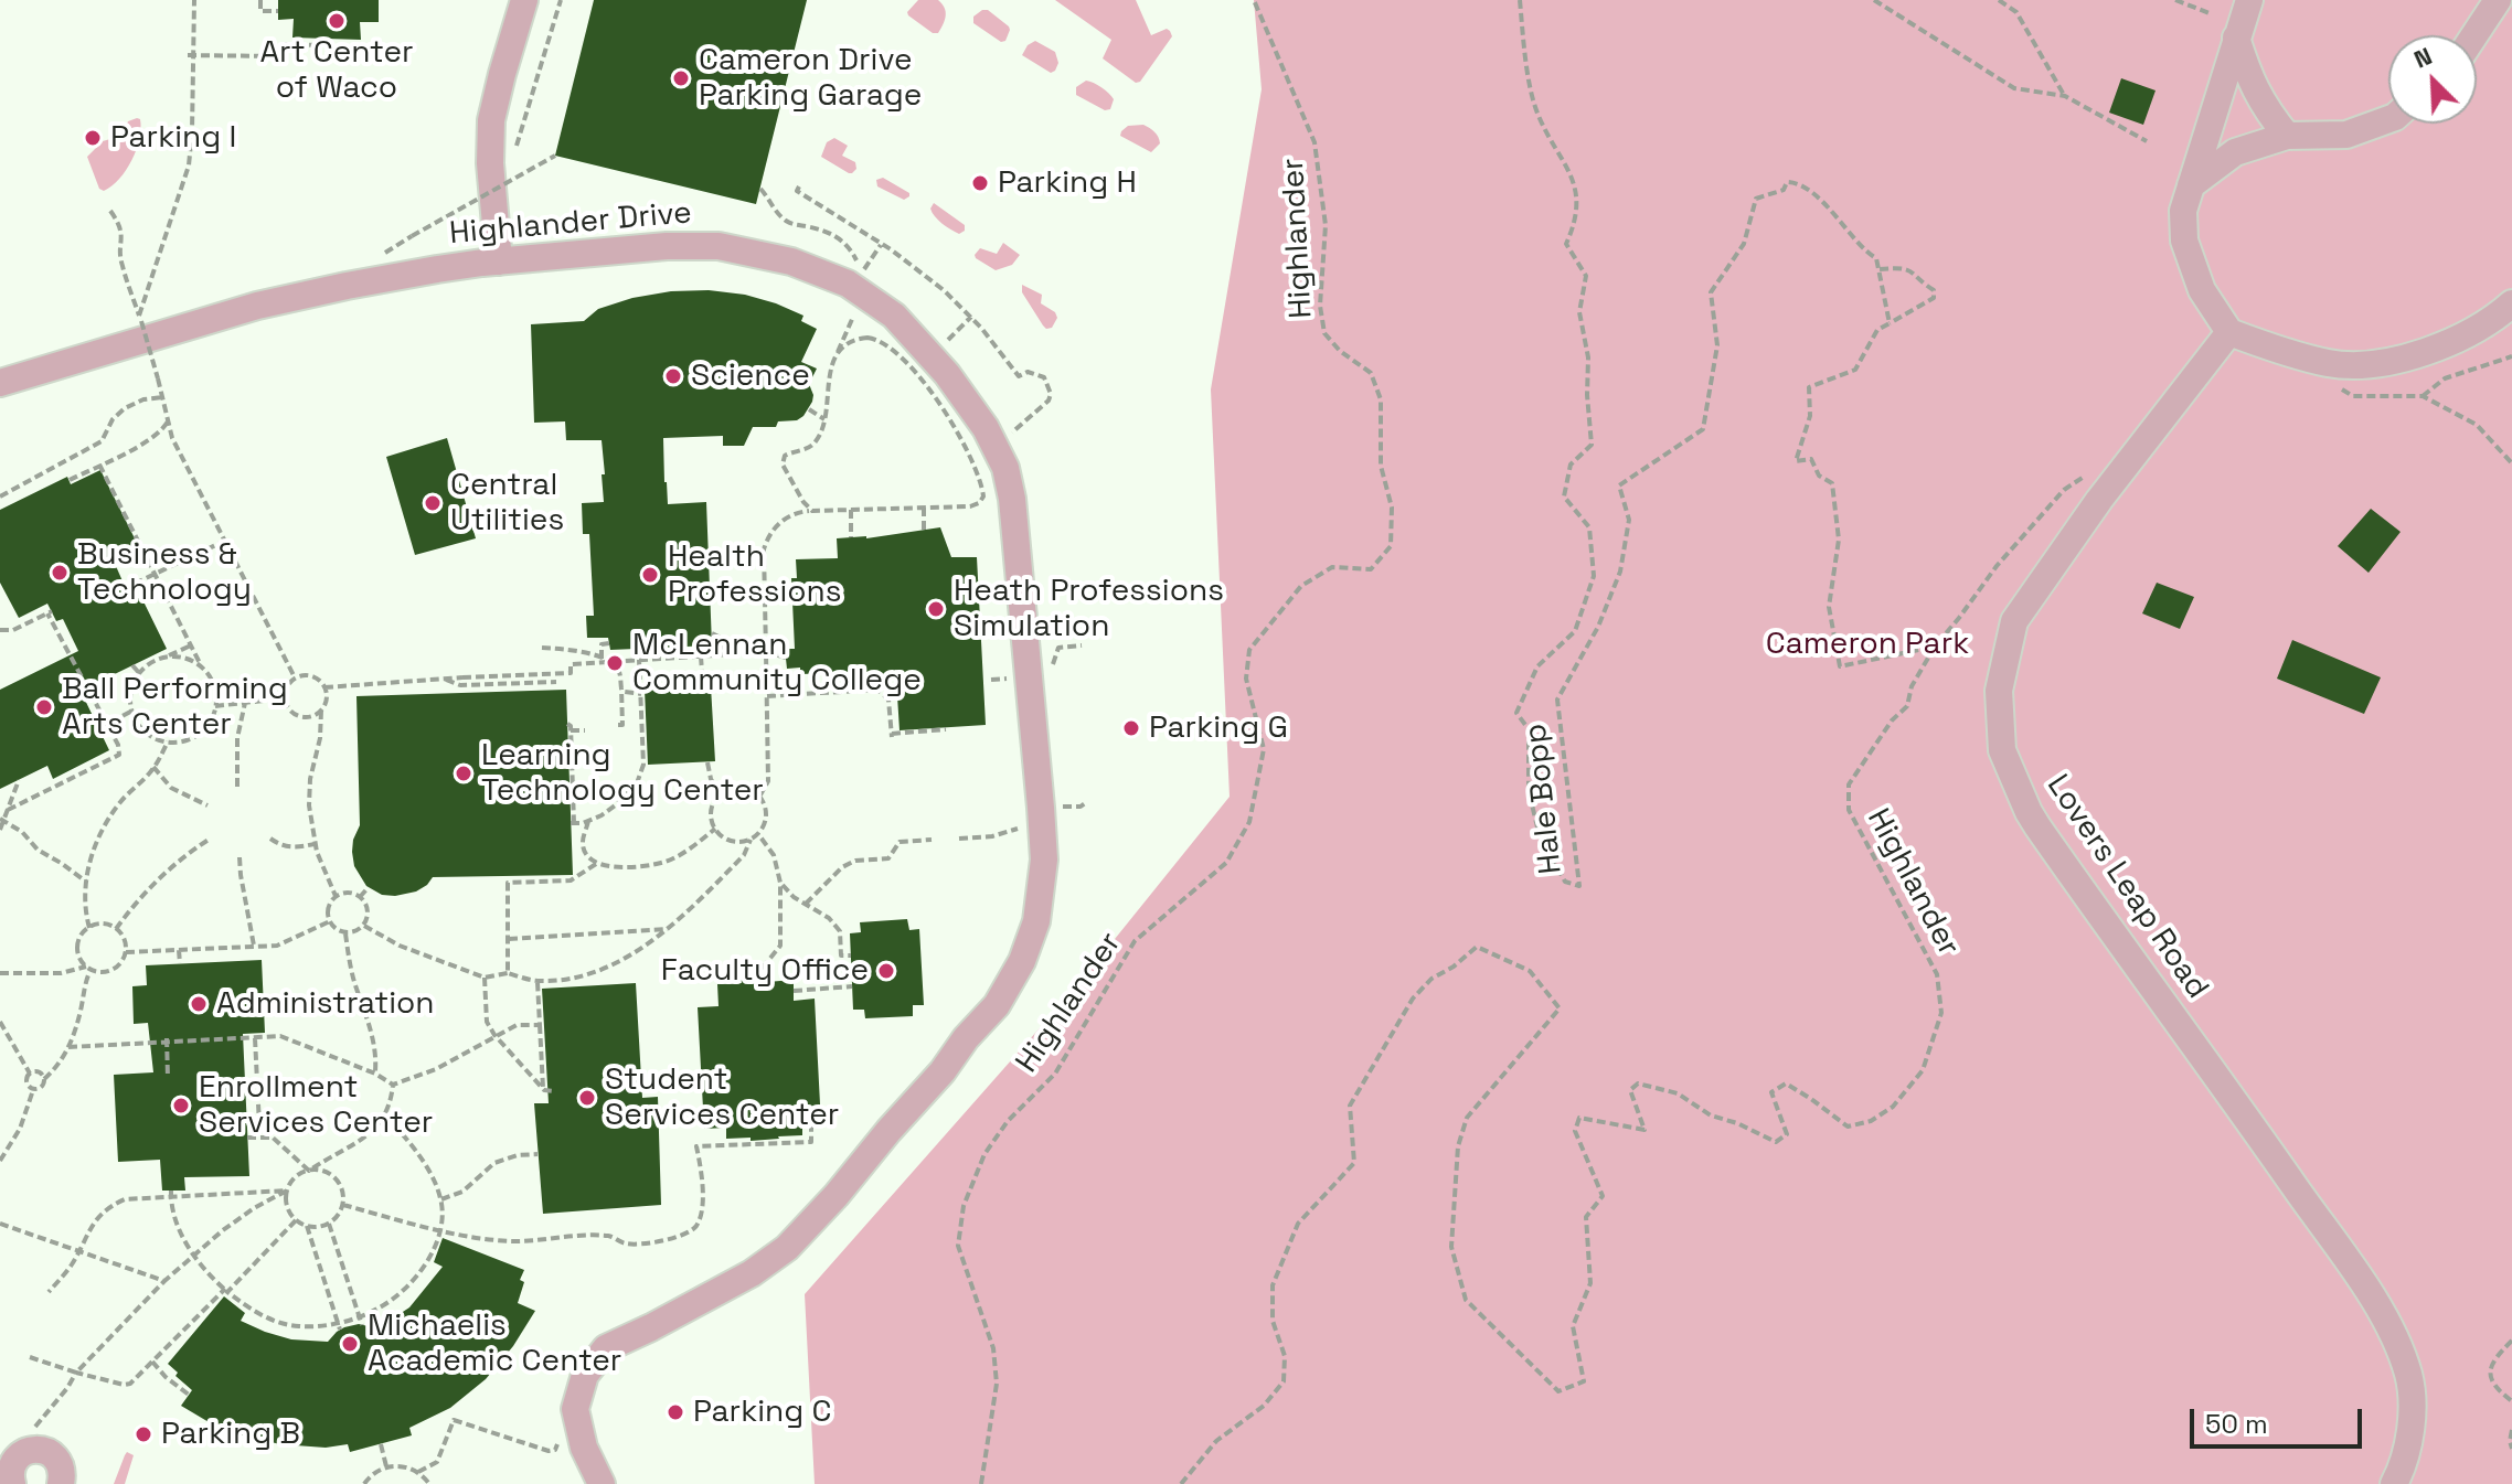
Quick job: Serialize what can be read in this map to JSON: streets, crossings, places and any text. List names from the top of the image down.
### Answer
{
  "streets": {
    "street": ["Highlander Drive", "Lovers Leap Road"],
    "path": ["Highlander", "Hale Bopp"]
  },
  "parks": ["Cameron Park"],
  "places": [
    "Art Center of Waco",
    "Cameron Drive Parking Garage",
    "Parking I",
    "Parking H",
    "Science",
    "Central Utilities",
    "Business & Technology",
    "Health Professions",
    "Heath Professions Simulation",
    "McLennan Community College",
    "Ball Performing Arts Center",
    "Parking G",
    "Learning Technology Center",
    "Faculty Office",
    "Administration",
    "Student Services Center",
    "Enrollment Services Center",
    "Michaelis Academic Center",
    "Parking C",
    "Parking B"
  ],
  "scale_bar": "50 m",
  "north": "top left"
}
